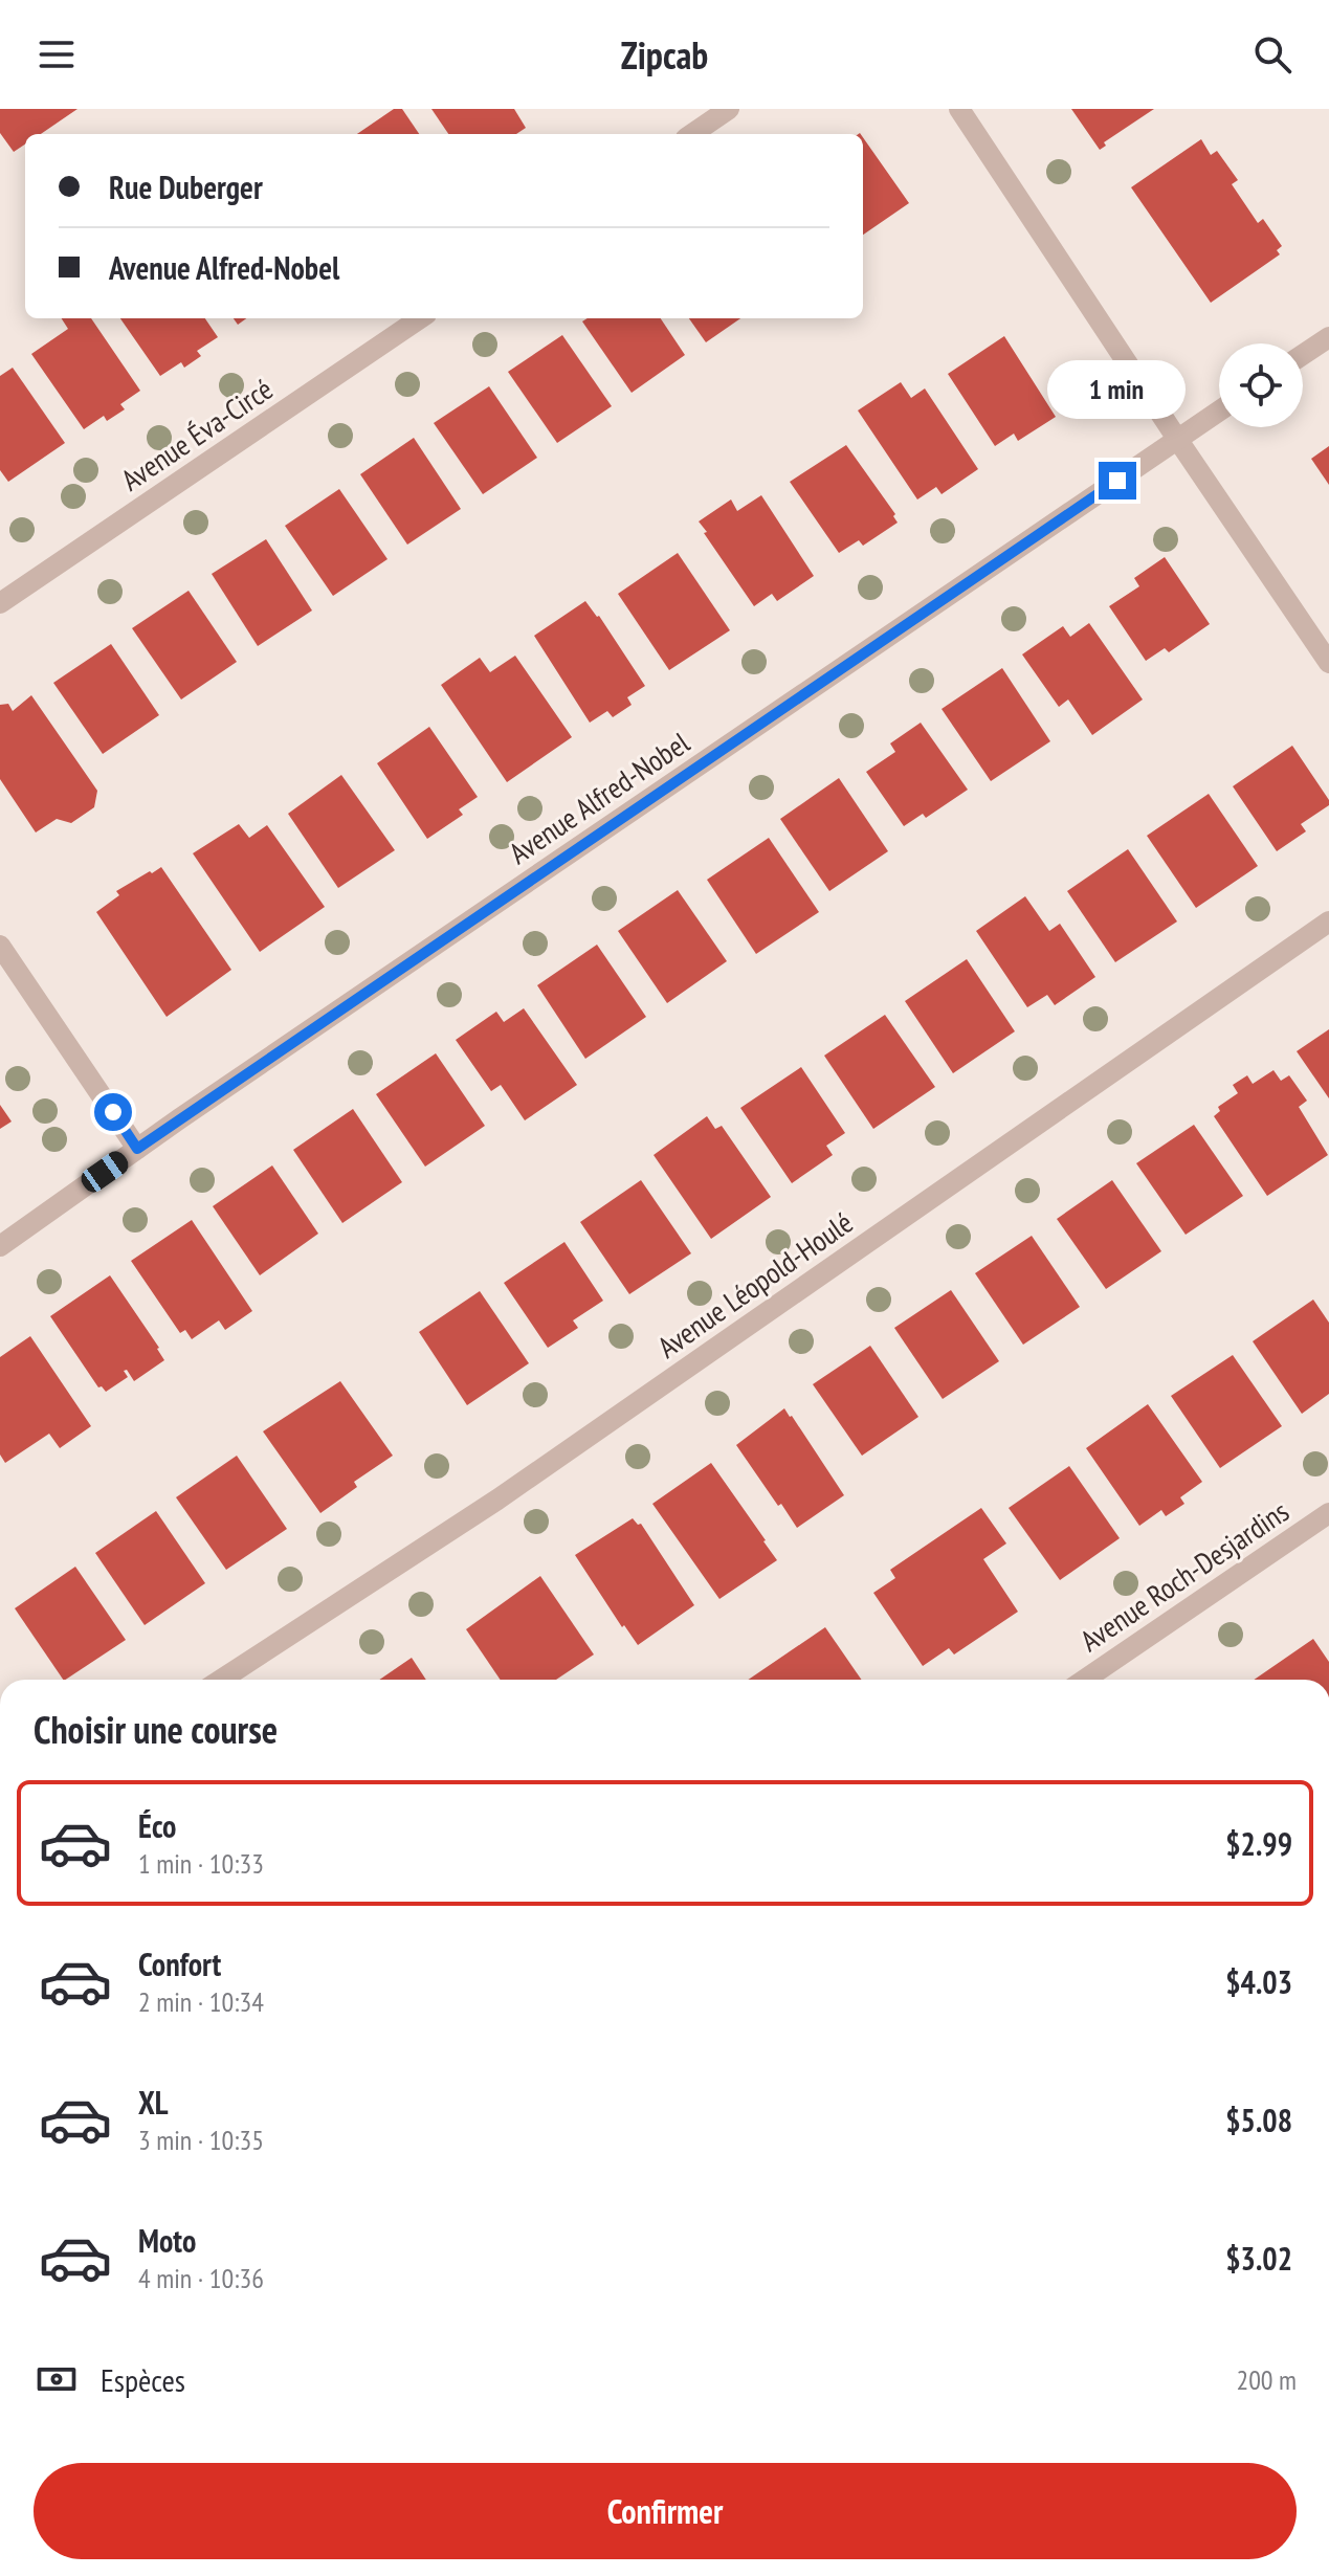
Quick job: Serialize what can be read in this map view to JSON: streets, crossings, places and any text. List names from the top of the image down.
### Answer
{
  "streets": {
    "street": [
      "Avenue Éva-Circé",
      "Avenue Alfred-Nobel",
      "Avenue Léopold-Houlé",
      "Avenue Roch-Desjardins"
    ]
  },
  "page": {
    "header": "Zipcab",
    "banner": ["Rue Duberger", "Avenue Alfred-Nobel"],
    "bubble": "1 min",
    "heading": "Choisir une course",
    "list": [
      {
        "name": "Éco",
        "note": "1 min · 10:33",
        "value": "$2.99"
      },
      {
        "name": "Confort",
        "note": "2 min · 10:34",
        "value": "$4.03"
      },
      {
        "name": "XL",
        "note": "3 min · 10:35",
        "value": "$5.08"
      },
      {
        "name": "Moto",
        "note": "4 min · 10:36",
        "value": "$3.02"
      }
    ],
    "pay": ["Espèces", "200 m"],
    "buttons": "Confirmer"
  }
}
